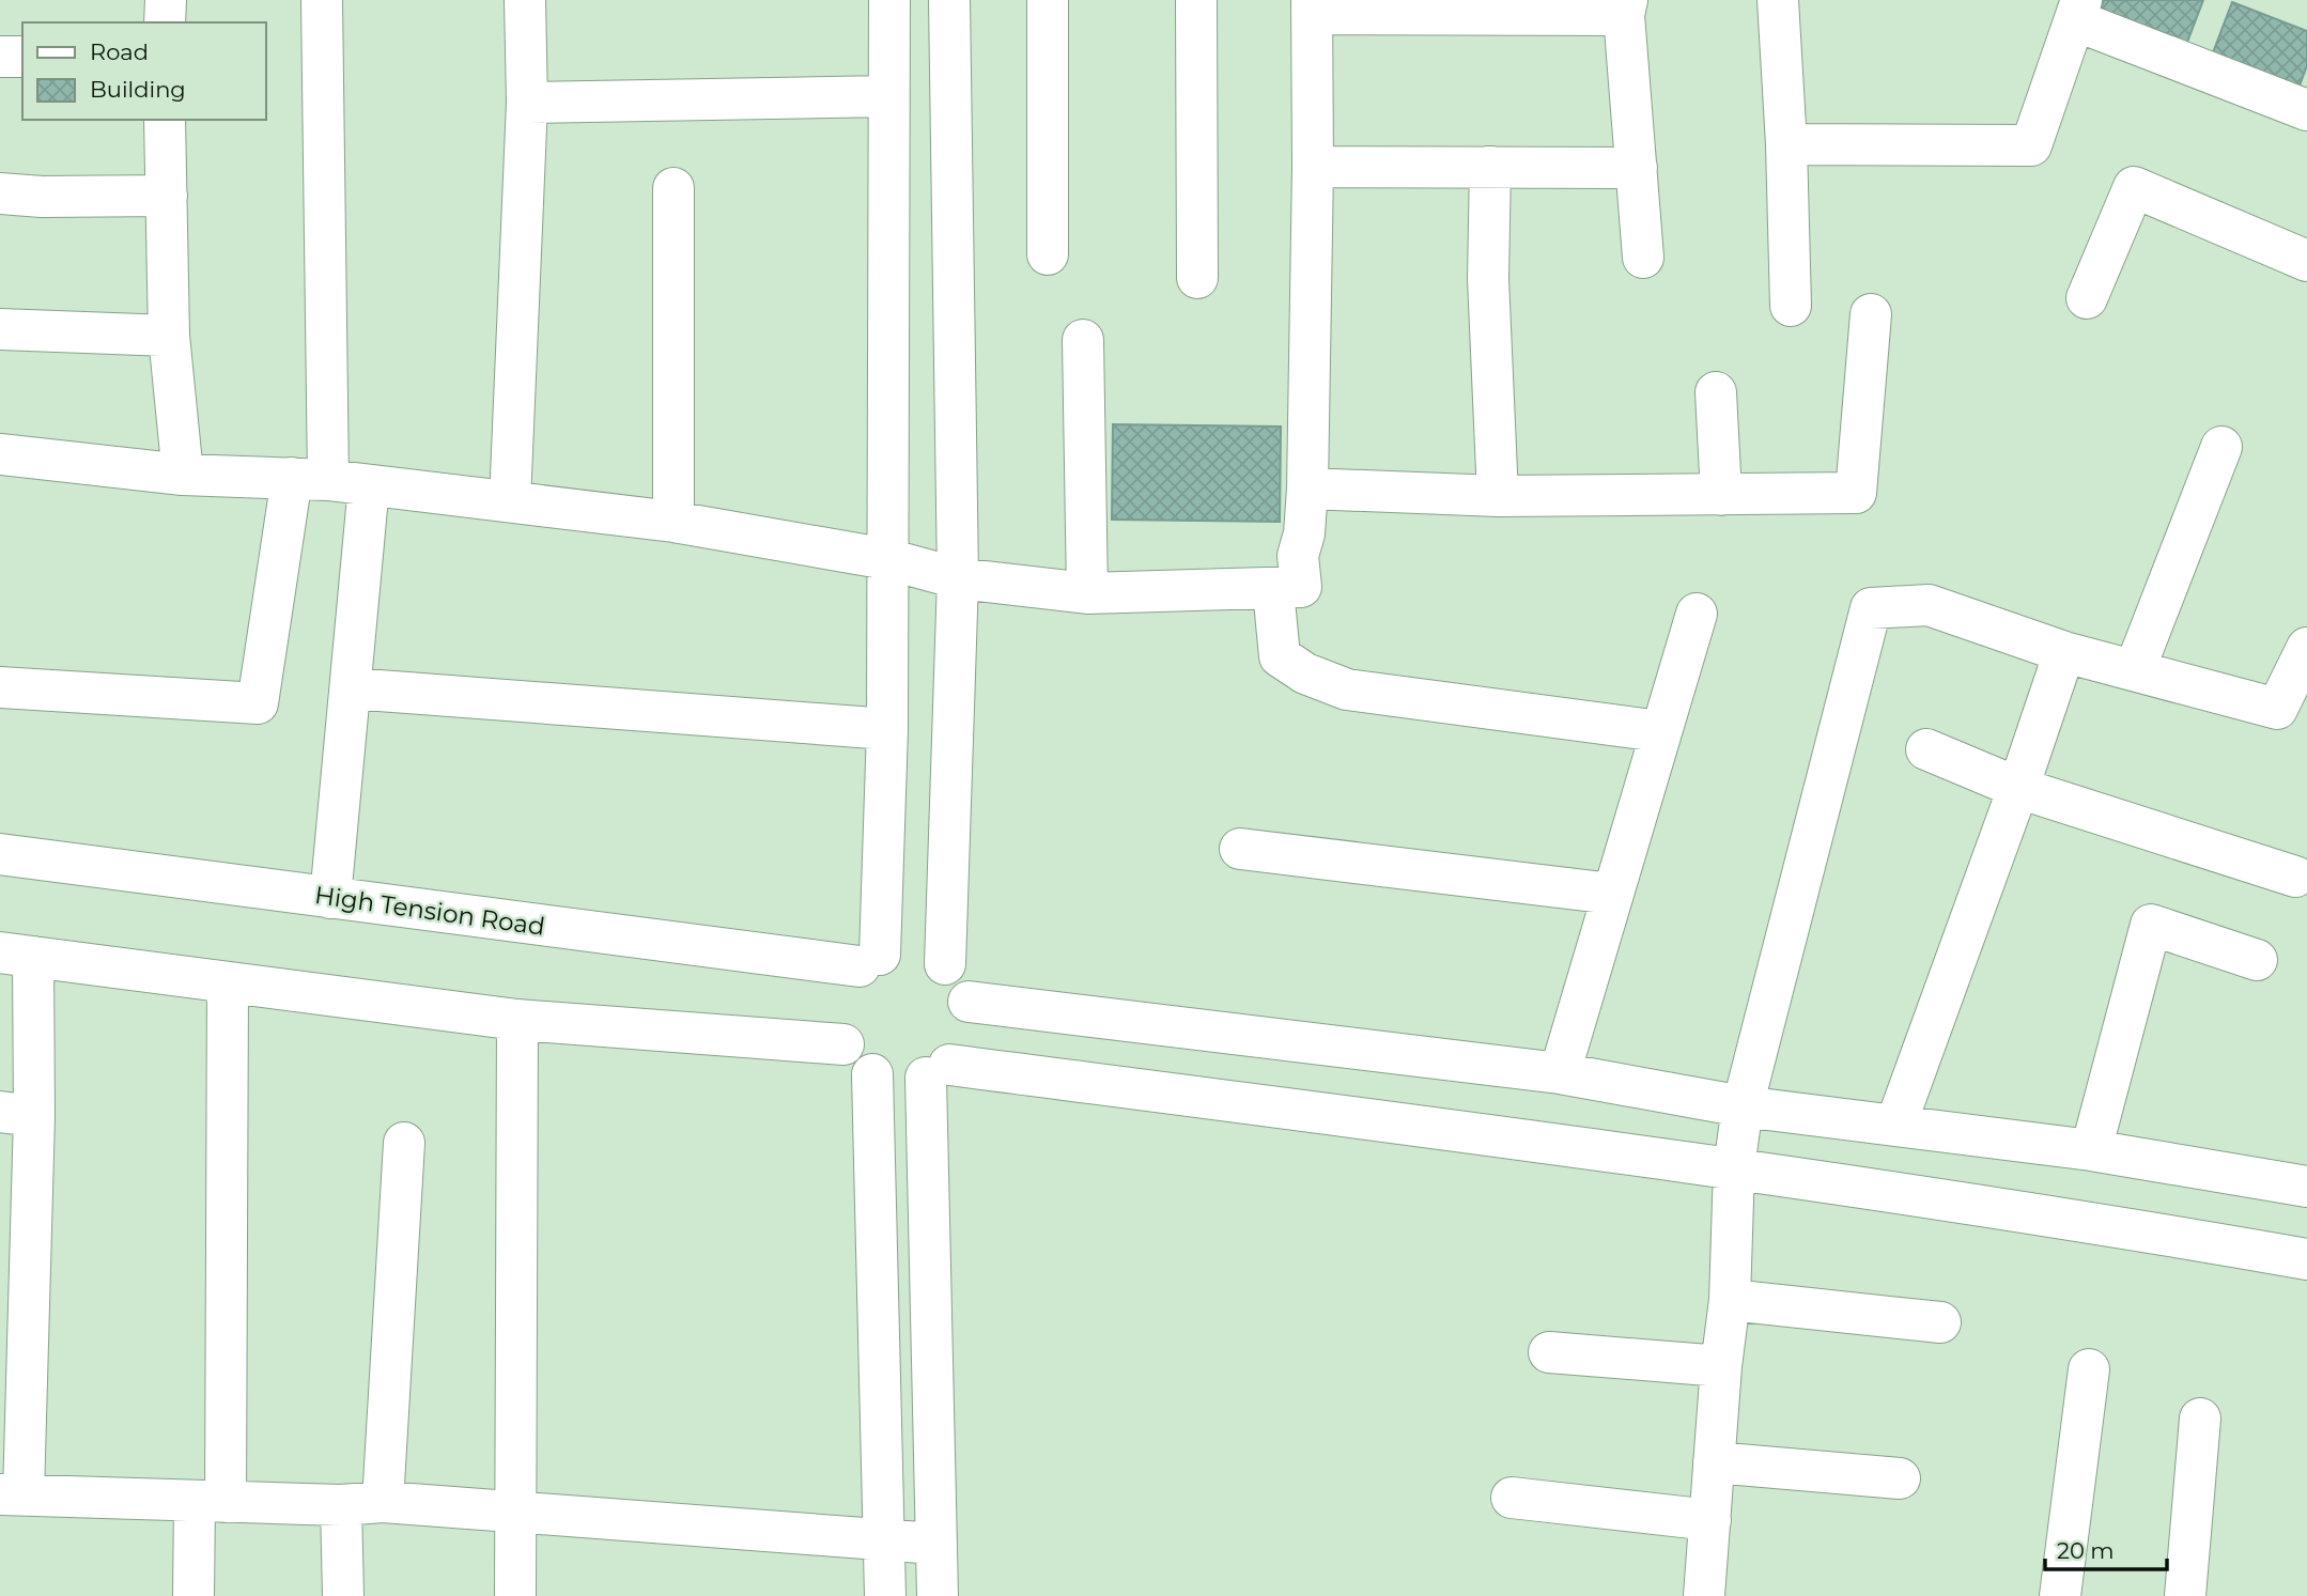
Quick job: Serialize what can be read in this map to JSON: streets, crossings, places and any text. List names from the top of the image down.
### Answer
{
  "streets": {
    "street": ["High Tension Road"]
  },
  "legend": ["Road", "Building"],
  "scale_bar": "20 m"
}
